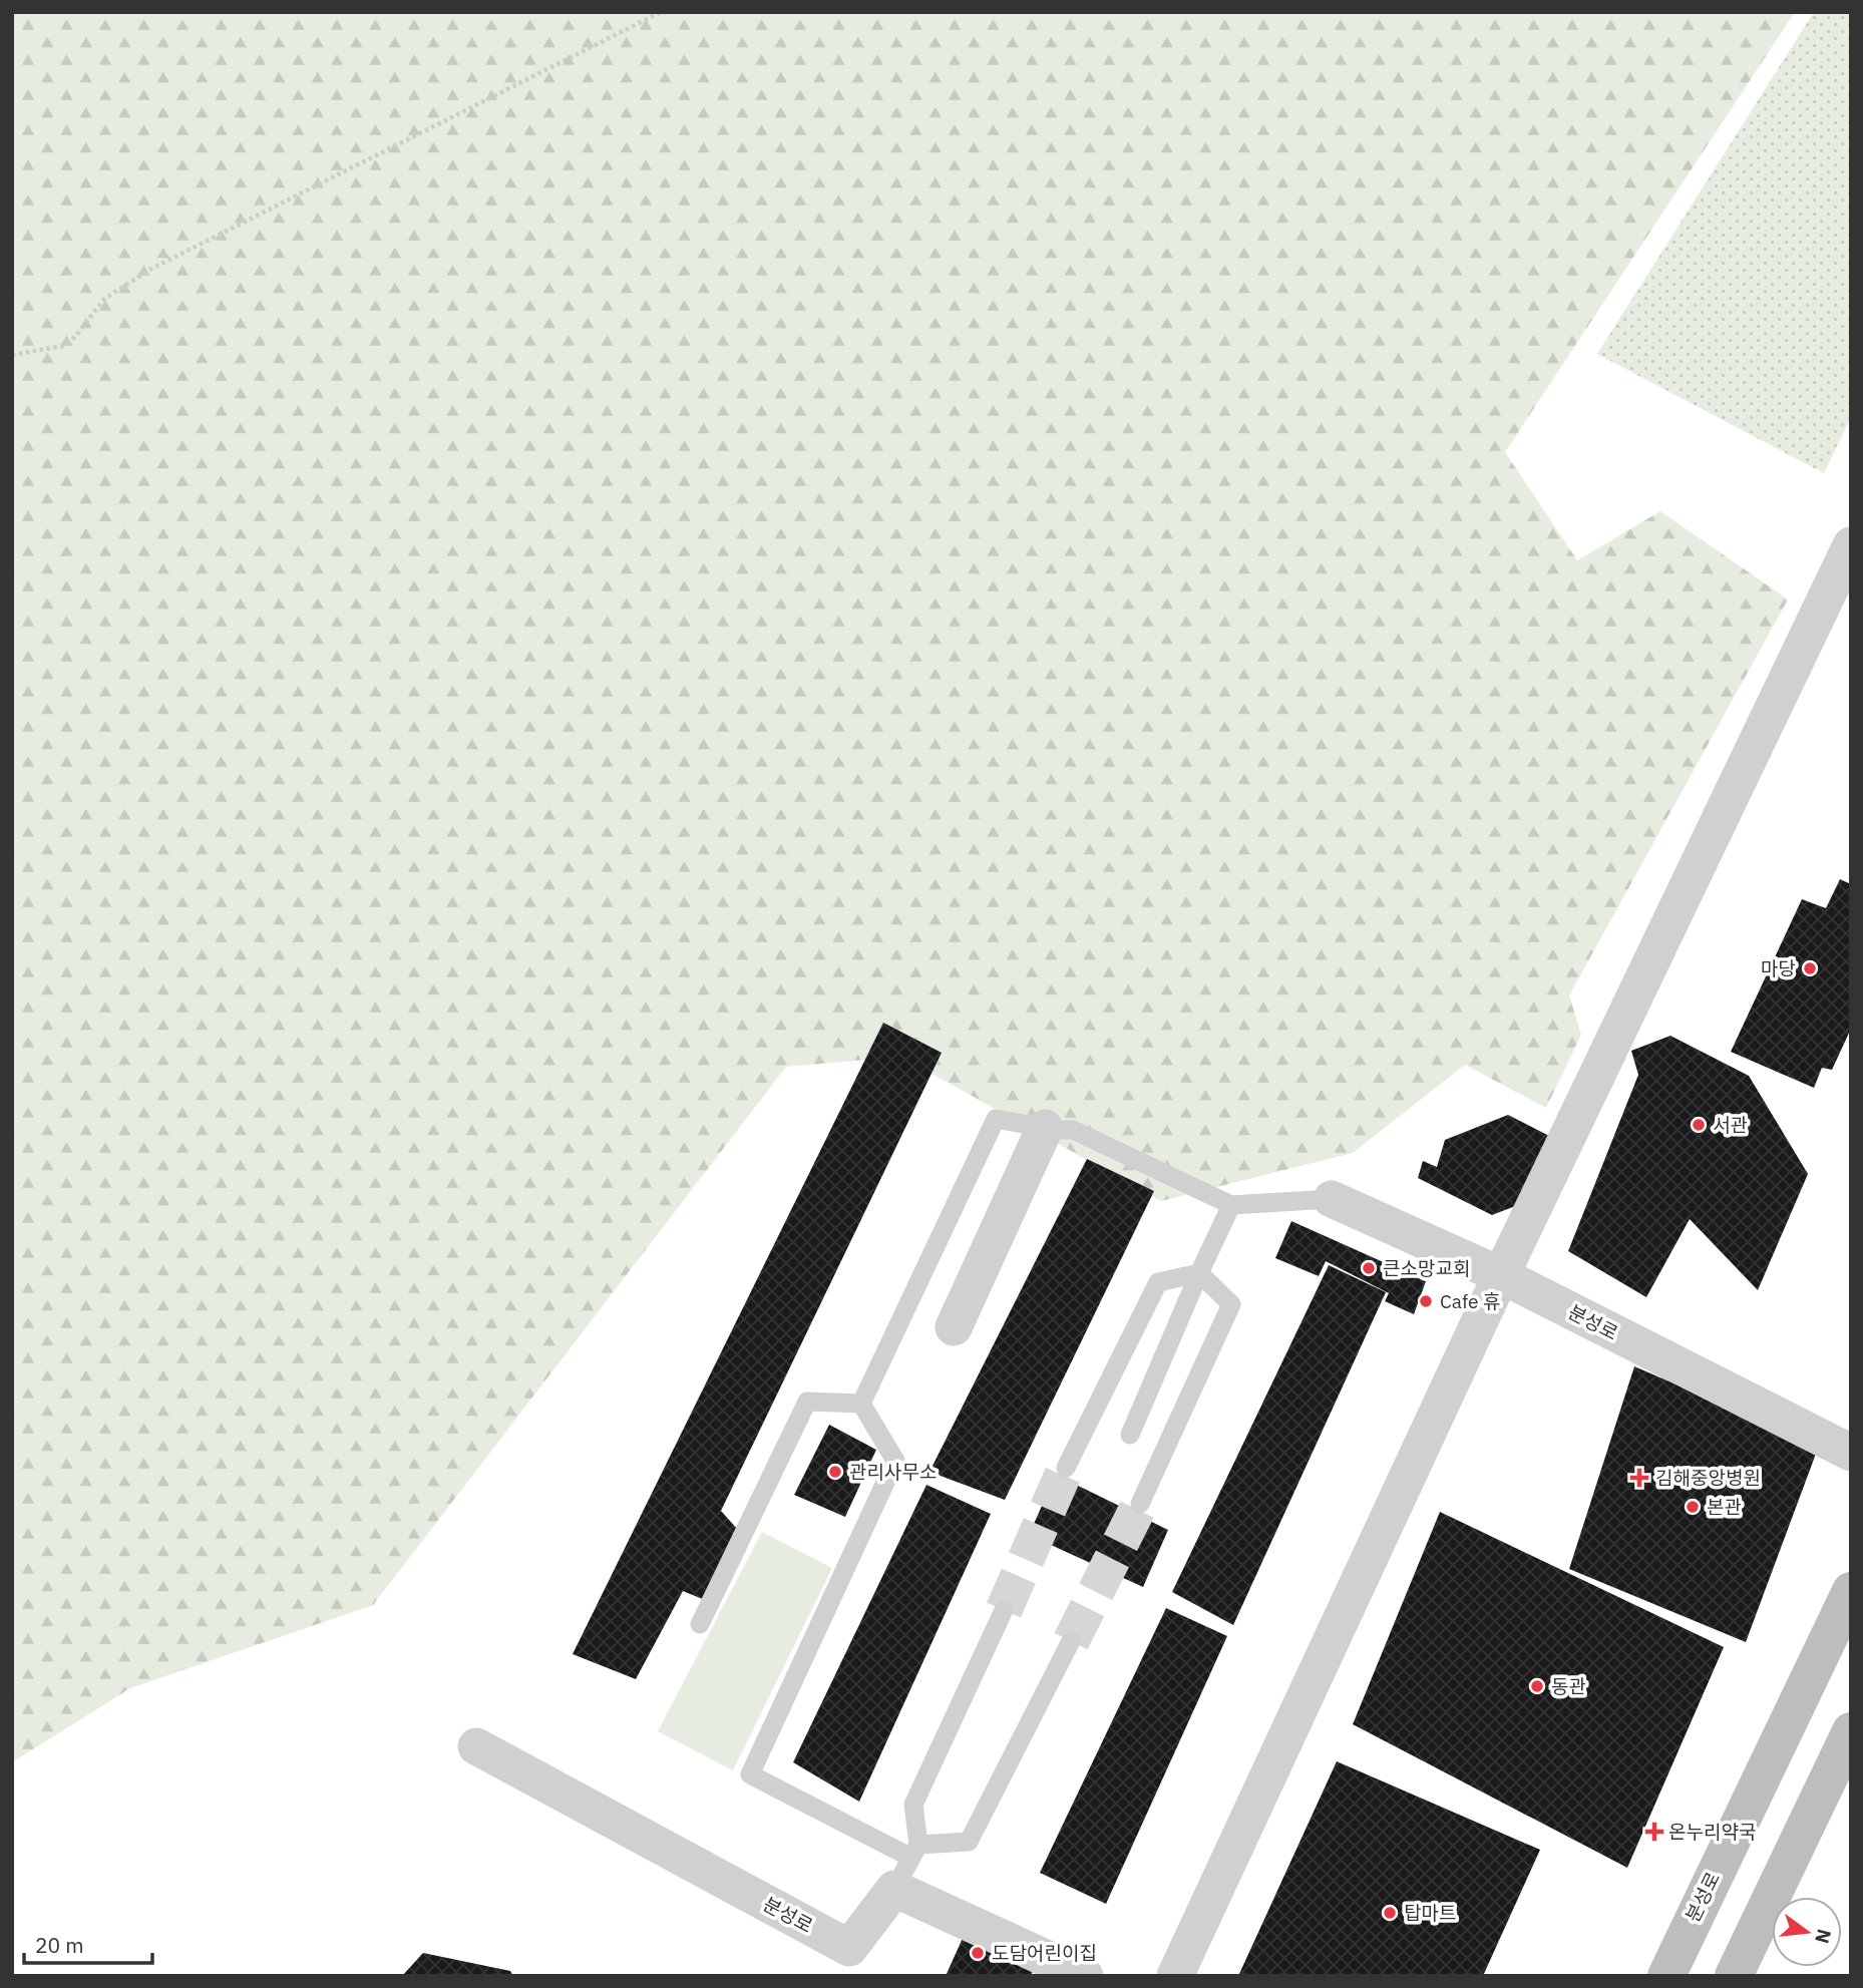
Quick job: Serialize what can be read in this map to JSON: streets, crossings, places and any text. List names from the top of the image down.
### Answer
{
  "streets": {
    "main road": ["분성로"]
  },
  "places": {
    "other": [
      "마당",
      "서관",
      "큰소망교회",
      "Cafe 휴",
      "관리사무소",
      "본관",
      "동관",
      "탑마트",
      "도담어린이집"
    ],
    "health": ["김해중앙병원", "온누리약국"]
  },
  "scale_bar": "20 m",
  "north": "right"
}
